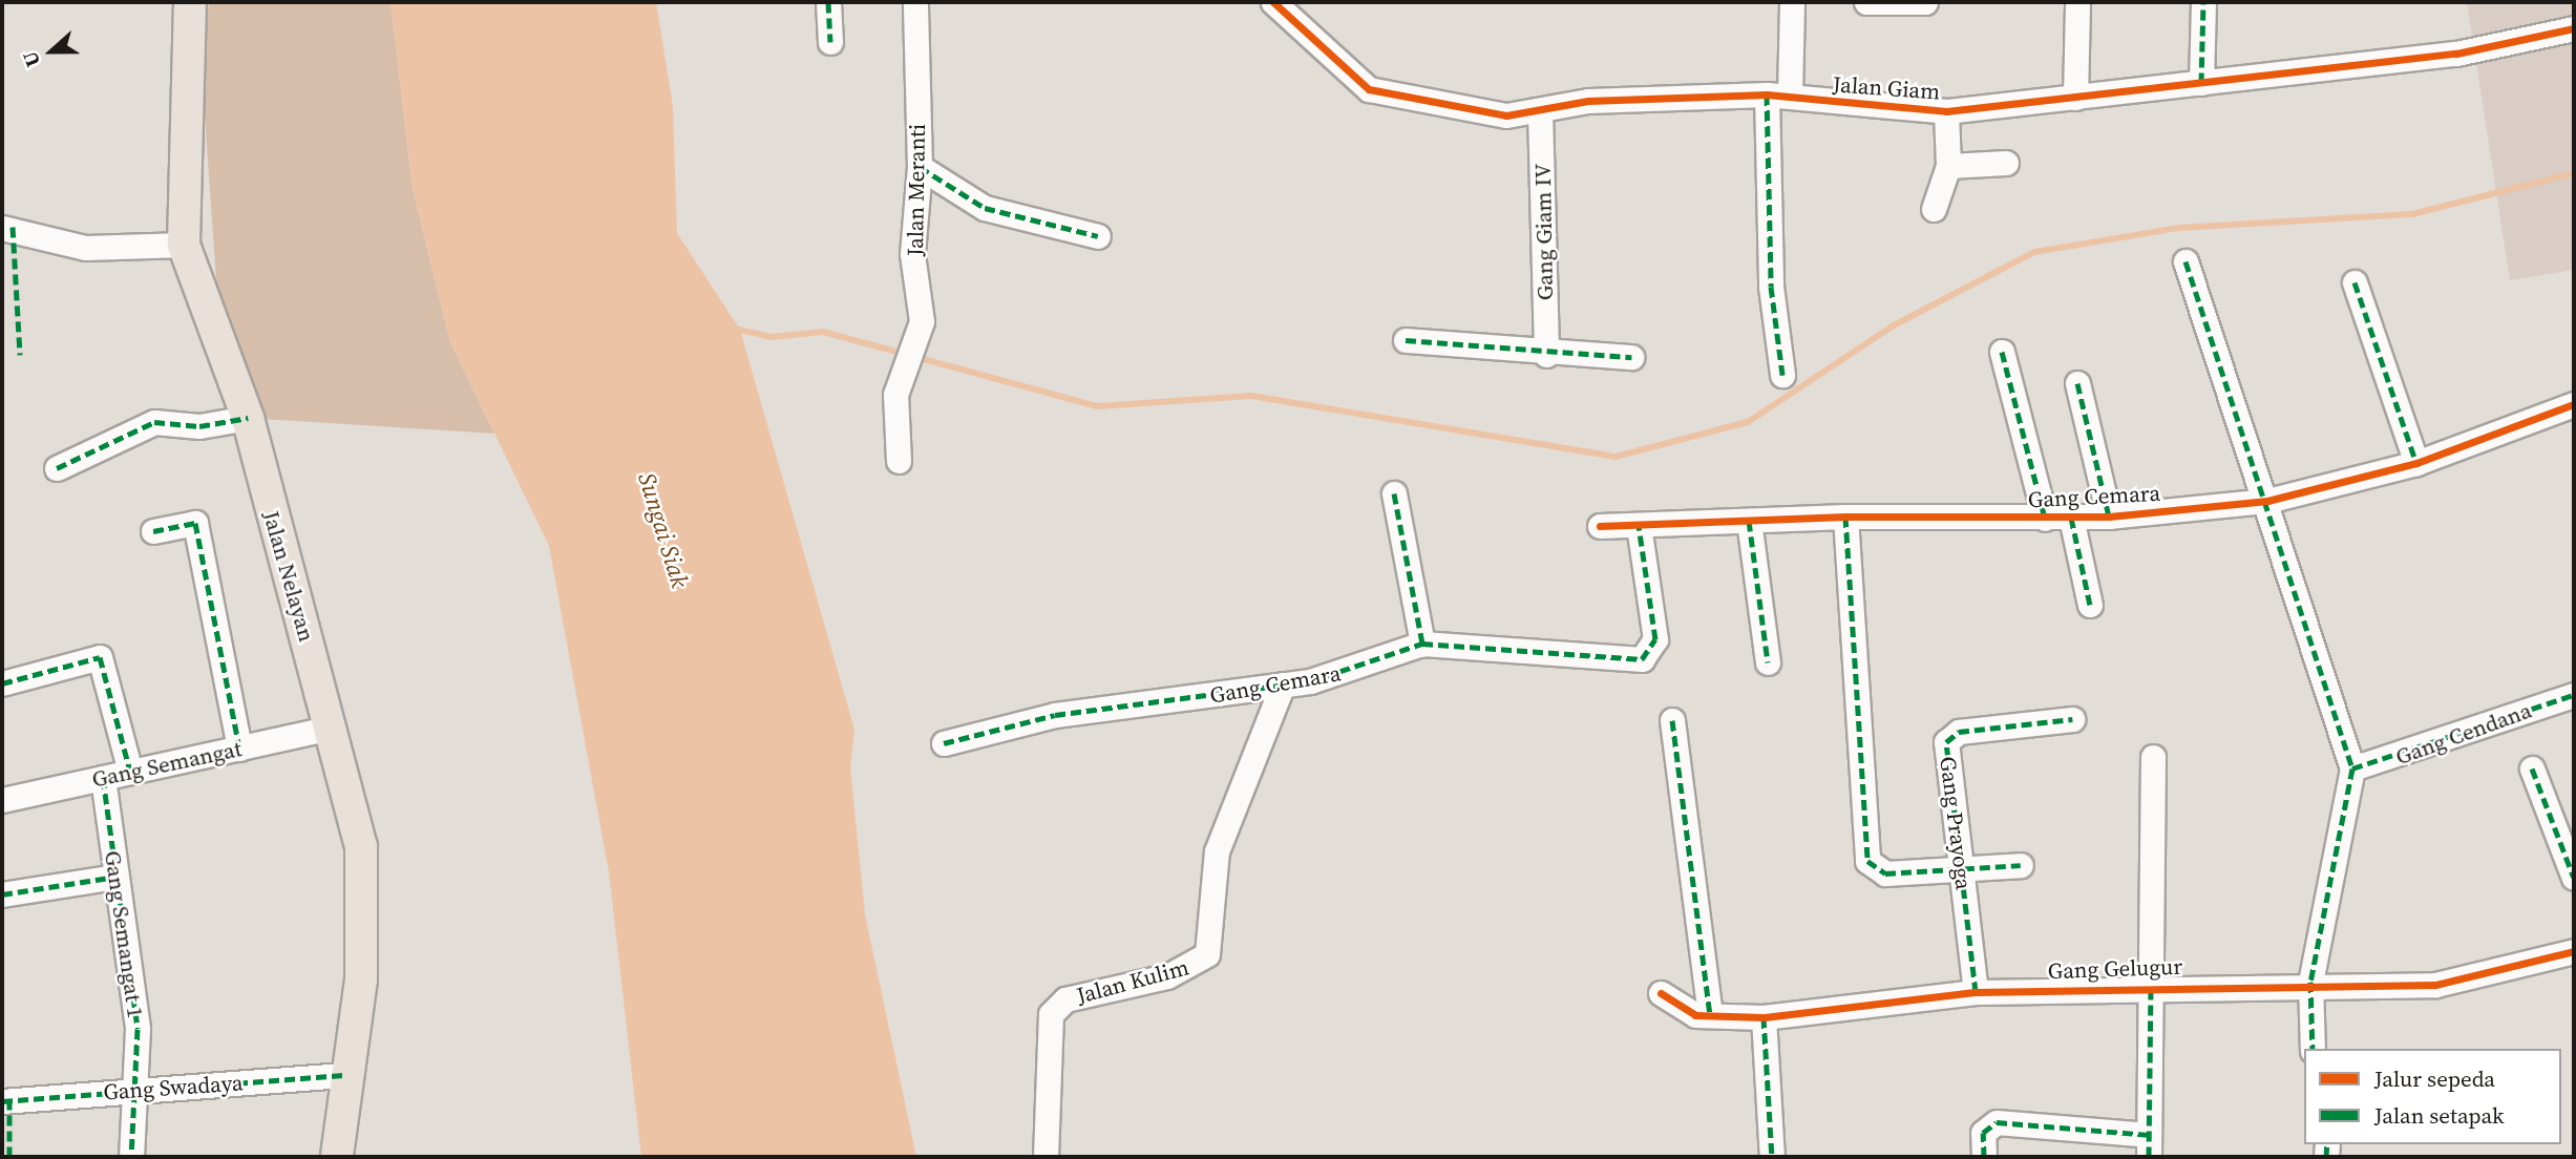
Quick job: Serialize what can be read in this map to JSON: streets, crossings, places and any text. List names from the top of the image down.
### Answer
{
  "streets": {
    "main road": ["Jalan Nelayan"],
    "street": [
      "Jalan Giam",
      "Jalan Meranti",
      "Gang Giam IV",
      "Gang Cemara",
      "Gang Cendana",
      "Gang Semangat",
      "Gang Prayoga",
      "Gang Semangat 1",
      "Gang Gelugur",
      "Jalan Kulim",
      "Gang Swadaya"
    ]
  },
  "crossings": [
    ["Jalan Giam", "Gang Giam IV"],
    ["Gang Cemara", "Jalan Kulim"],
    ["Jalan Nelayan", "Gang Semangat"],
    ["Jalan Nelayan", "Gang Swadaya"],
    ["Gang Semangat", "Gang Semangat 1"],
    ["Gang Prayoga", "Gang Gelugur"],
    ["Gang Semangat 1", "Gang Swadaya"]
  ],
  "water": ["Sungai Siak"],
  "legend": ["Jalur sepeda", "Jalan setapak"],
  "north": "left"
}
